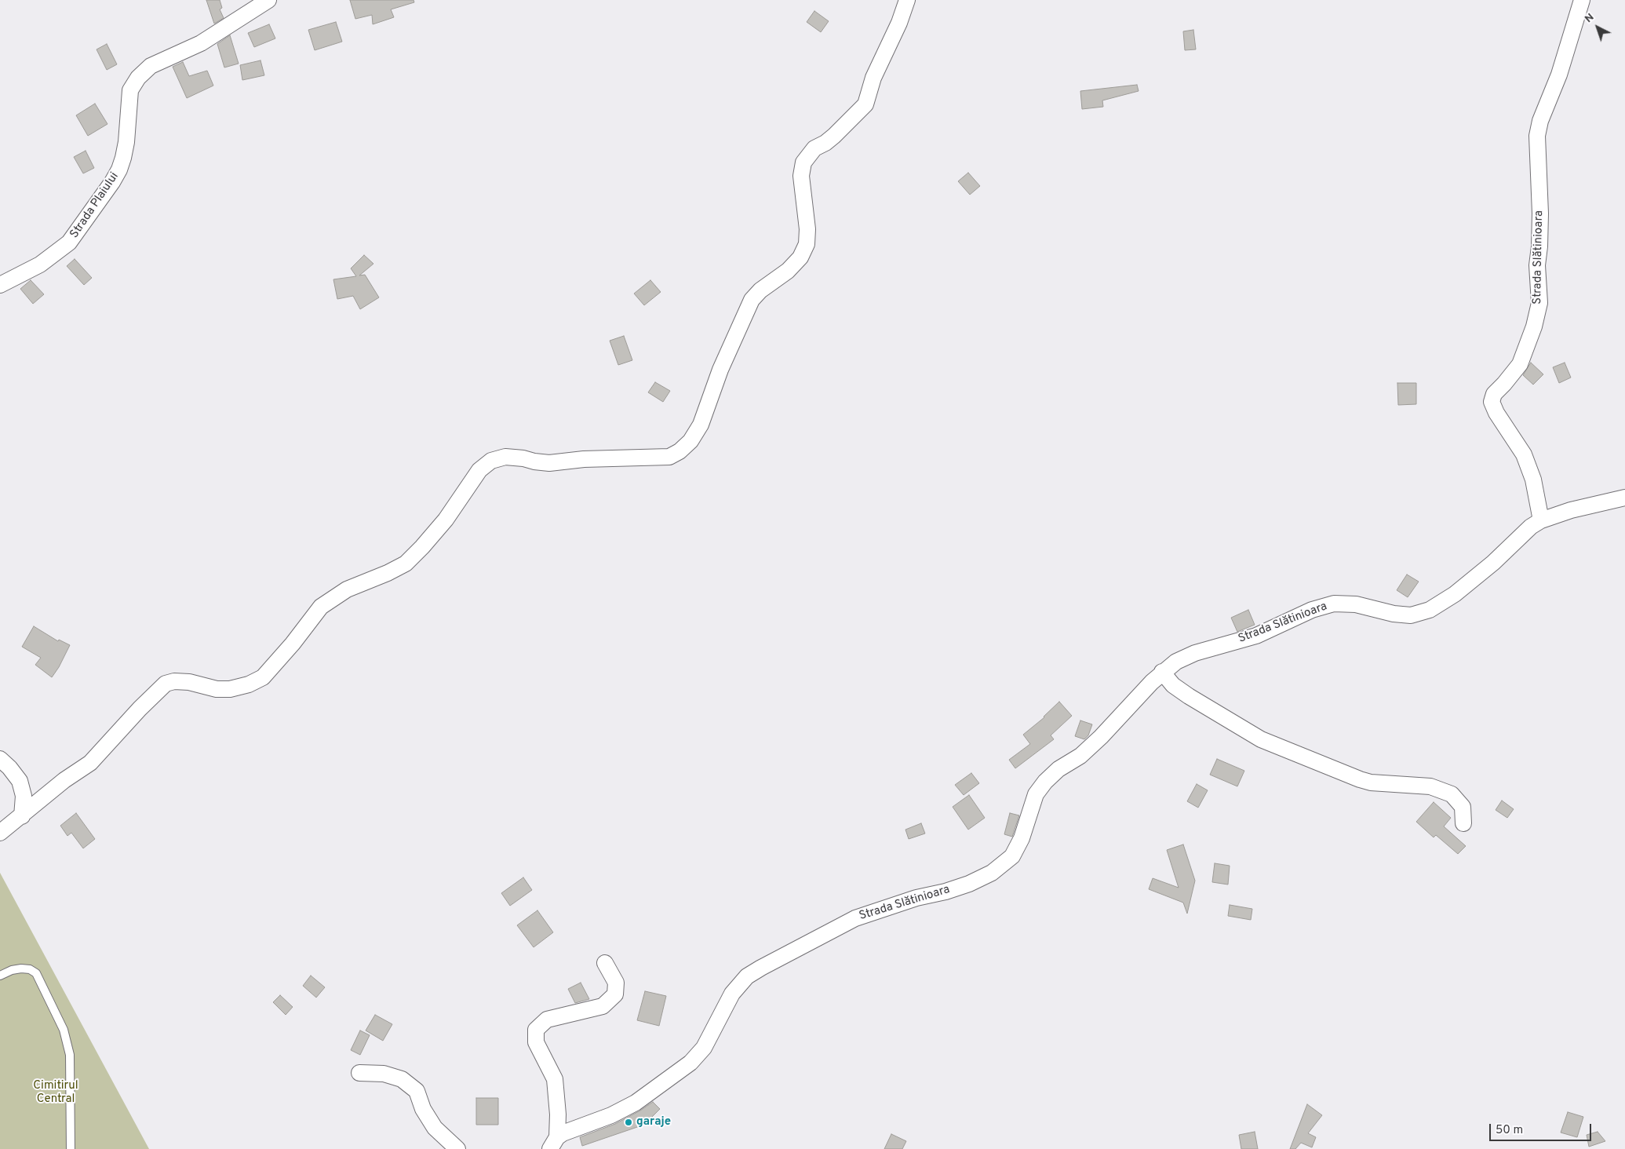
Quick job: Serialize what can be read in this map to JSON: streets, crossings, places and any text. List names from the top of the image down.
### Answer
{
  "streets": {
    "street": ["Strada Plaiului", "Strada Slătinioara"]
  },
  "parks": ["Cimitirul Central"],
  "places": ["garaje"],
  "scale_bar": "50 m",
  "north": "top left"
}
